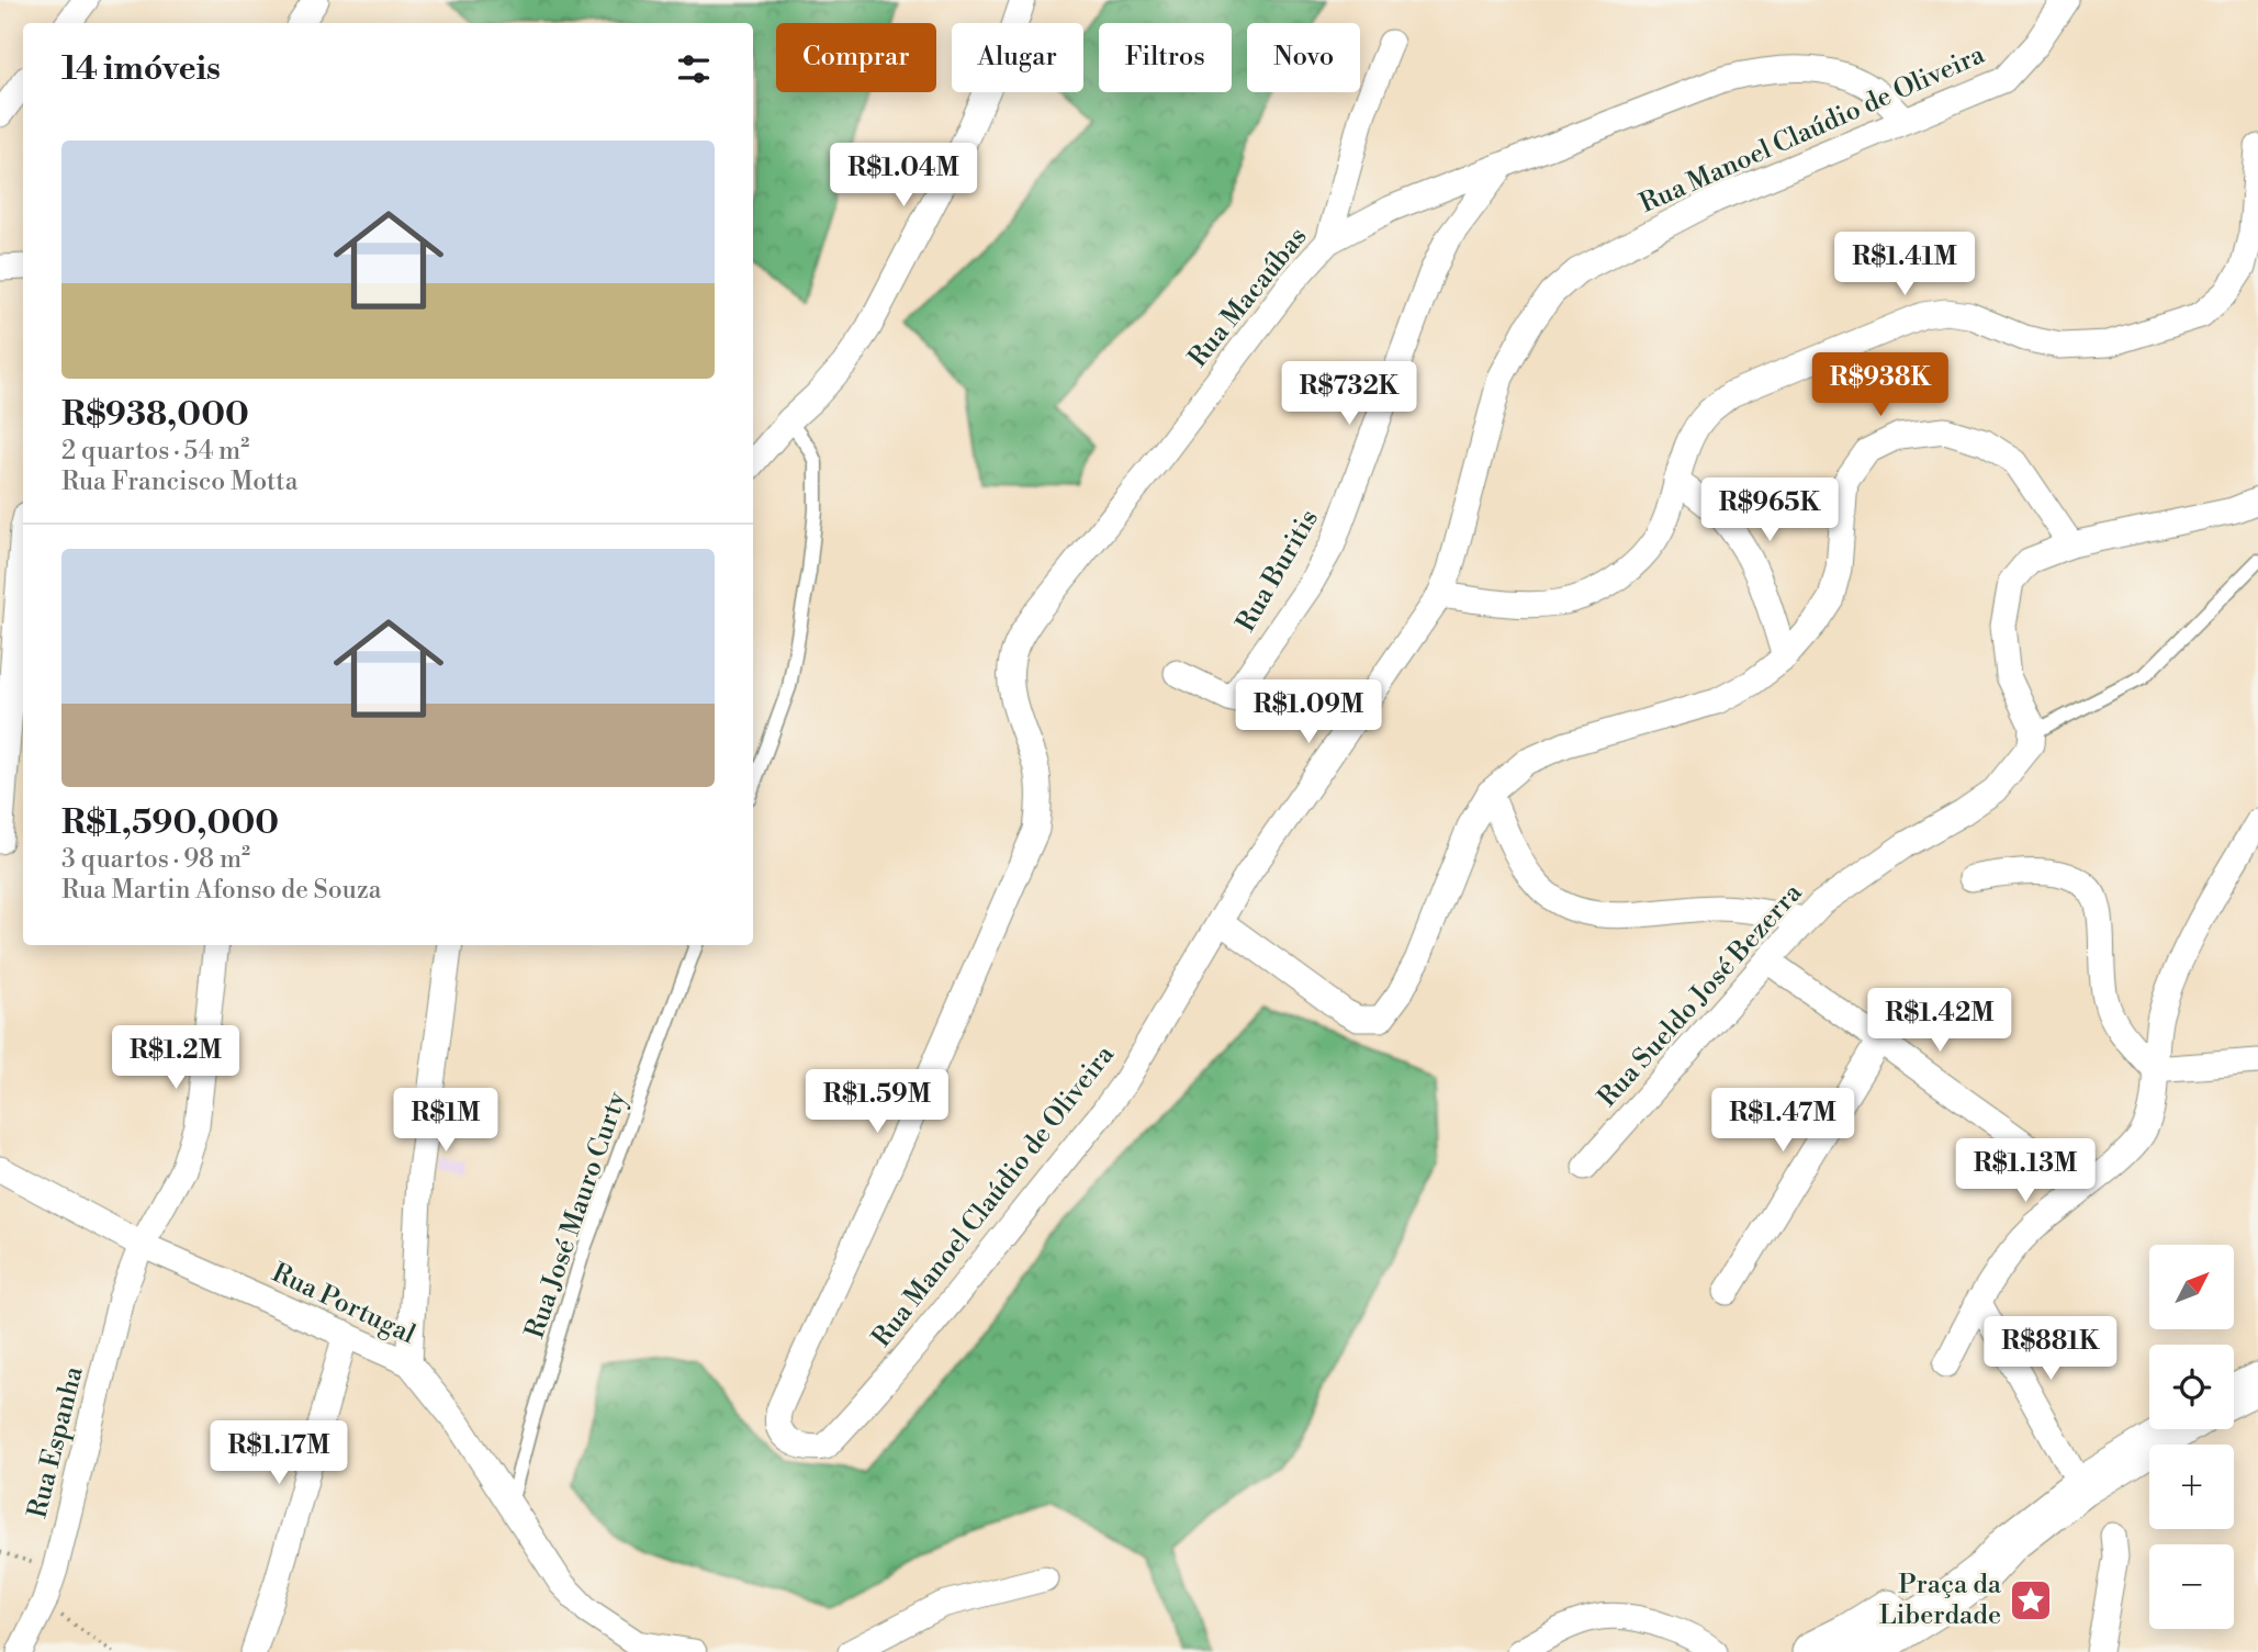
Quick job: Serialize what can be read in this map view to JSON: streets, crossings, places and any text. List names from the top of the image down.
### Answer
{
  "streets": {
    "street": [
      "Rua Manoel Claúdio de Oliveira",
      "Rua Macaúbas",
      "Rua Buritis",
      "Rua Sueldo José Bezerra",
      "Rua Portugal",
      "Rua Espanha"
    ],
    "lane": ["Rua José Mauro Curty"]
  },
  "crossings": [
    ["Rua Manoel Claúdio de Oliveira", "Rua Macaúbas"],
    ["Rua Macaúbas", "Rua Buritis"],
    ["Rua José Mauro Curty", "Rua Portugal"],
    ["Rua Portugal", "Rua Espanha"]
  ],
  "places": {
    "place": ["Praça da Liberdade"]
  },
  "north": "top right",
  "page": {
    "chip": [
      "Comprar",
      "Alugar",
      "Filtros",
      "Novo"
    ],
    "heading": "14 imóveis",
    "list": [
      {
        "name": "R$938,000",
        "note": "2 quartos · 54 m² · Rua Francisco Motta"
      },
      {
        "name": "R$1,590,000",
        "note": "3 quartos · 98 m² · Rua Martin Afonso de Souza"
      }
    ],
    "price": [
      "R$1.04M",
      "R$1.41M",
      "R$938K",
      "R$732K",
      "R$965K",
      "R$1.09M",
      "R$1.42M",
      "R$1.2M",
      "R$1.59M",
      "R$1M",
      "R$1.47M",
      "R$1.13M",
      "R$881K",
      "R$1.17M"
    ],
    "map_buttons": ["+", "−"]
  }
}
